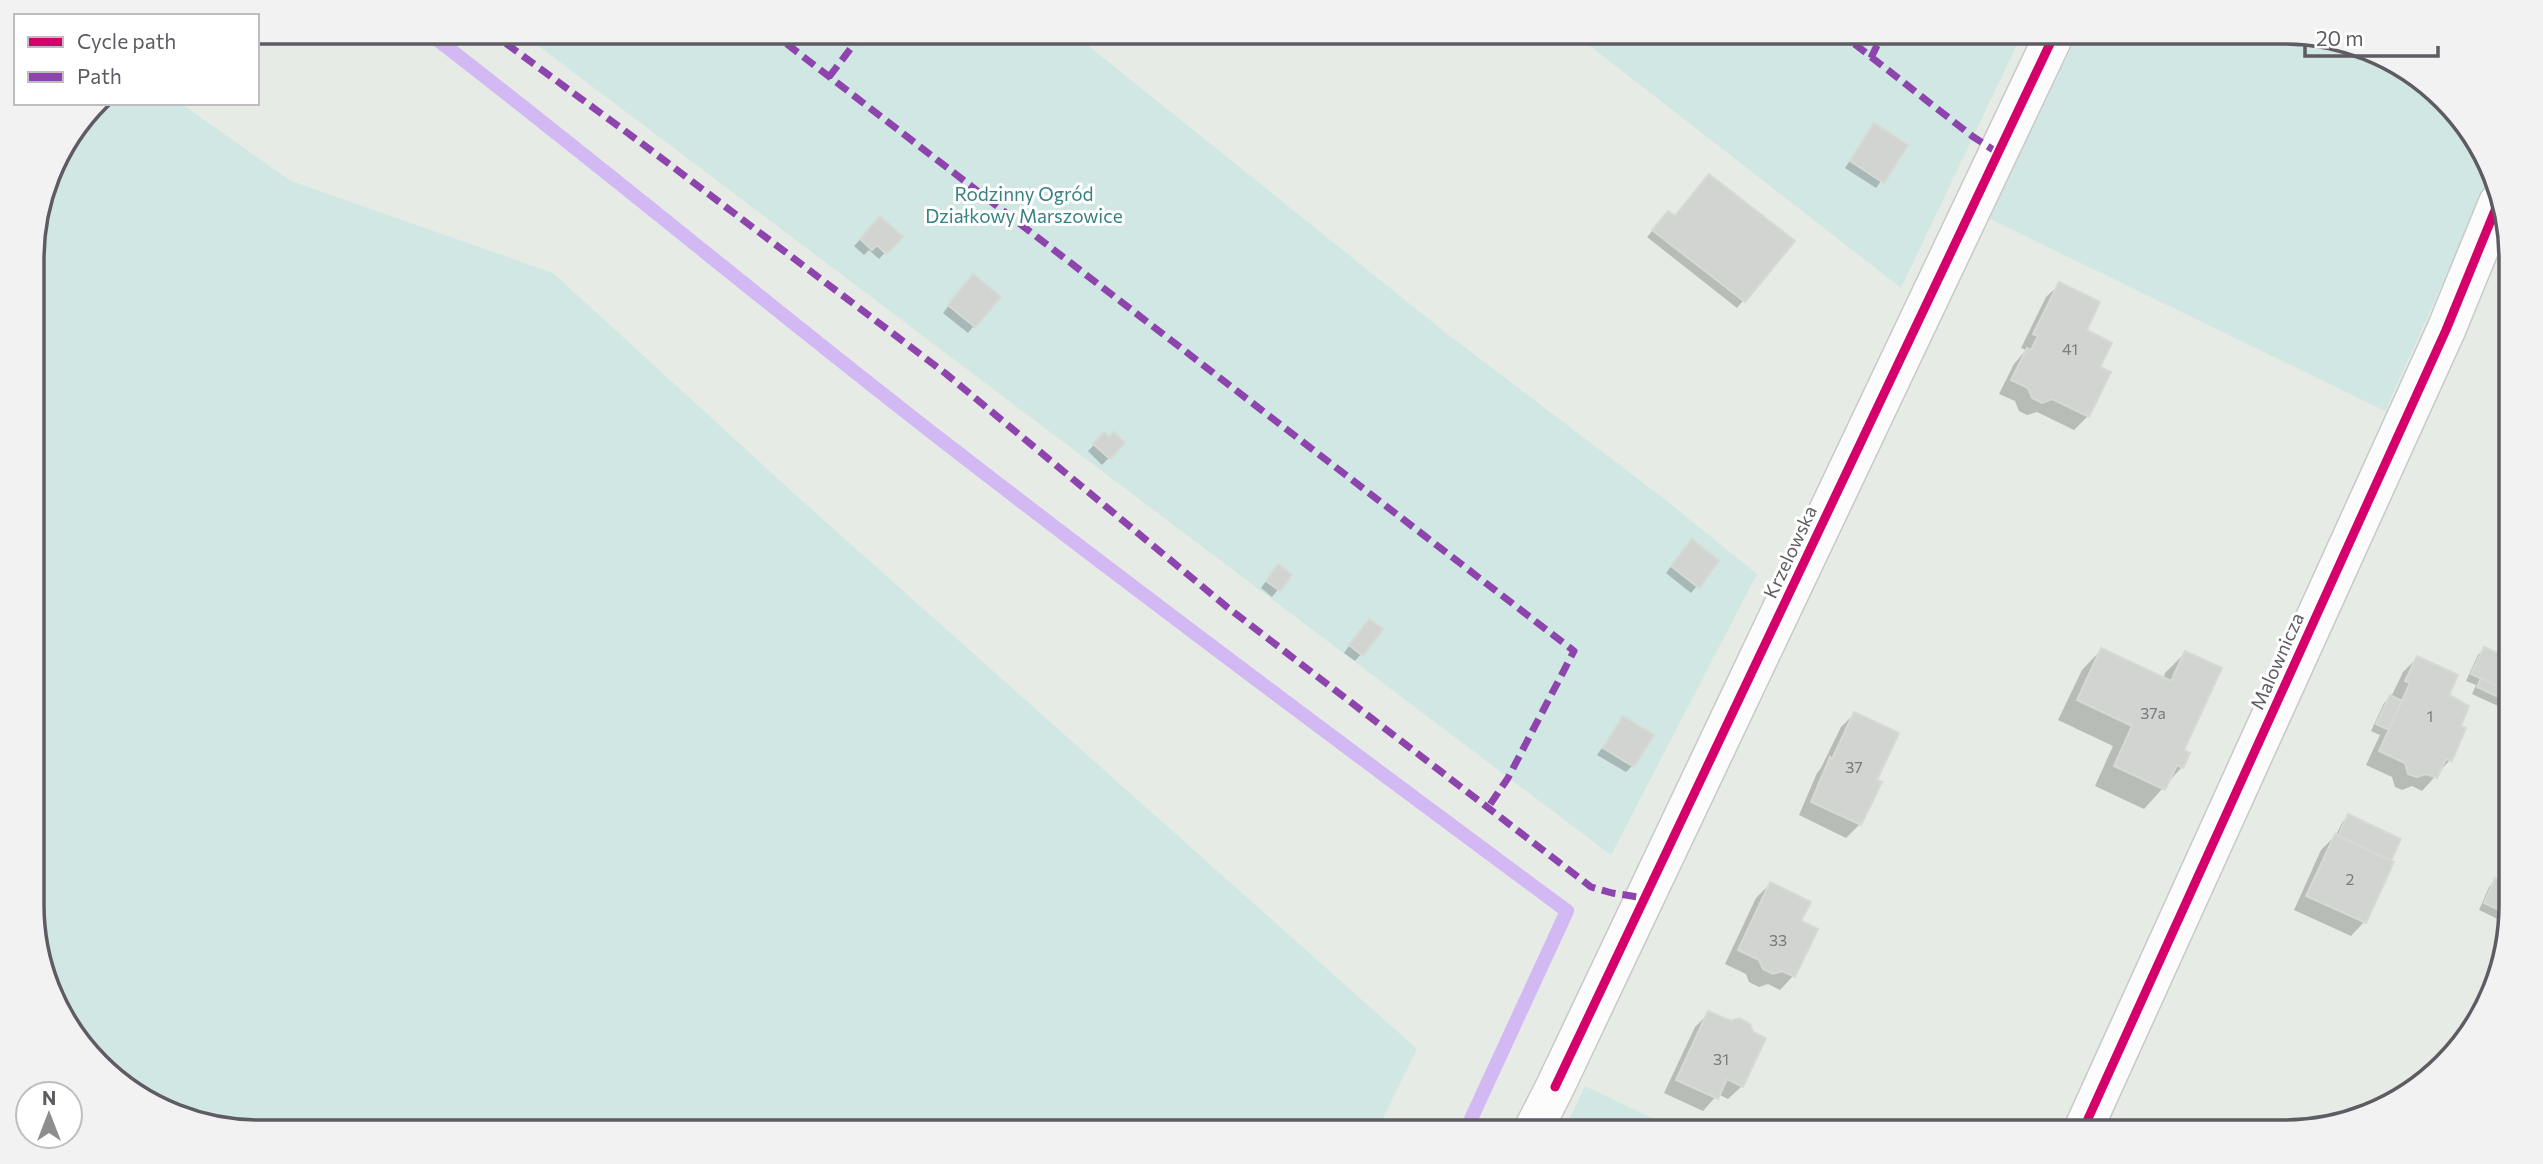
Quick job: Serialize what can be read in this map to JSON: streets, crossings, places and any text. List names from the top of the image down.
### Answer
{
  "streets": {
    "street": ["Krzelowska", "Malownicza"]
  },
  "parks": ["Rodzinny Ogród Działkowy Marszowice"],
  "house_numbers": [
    "41",
    "37a",
    "1",
    "37",
    "2",
    "33",
    "31"
  ],
  "legend": ["Cycle path", "Path"],
  "scale_bar": "20 m",
  "north": "top"
}
